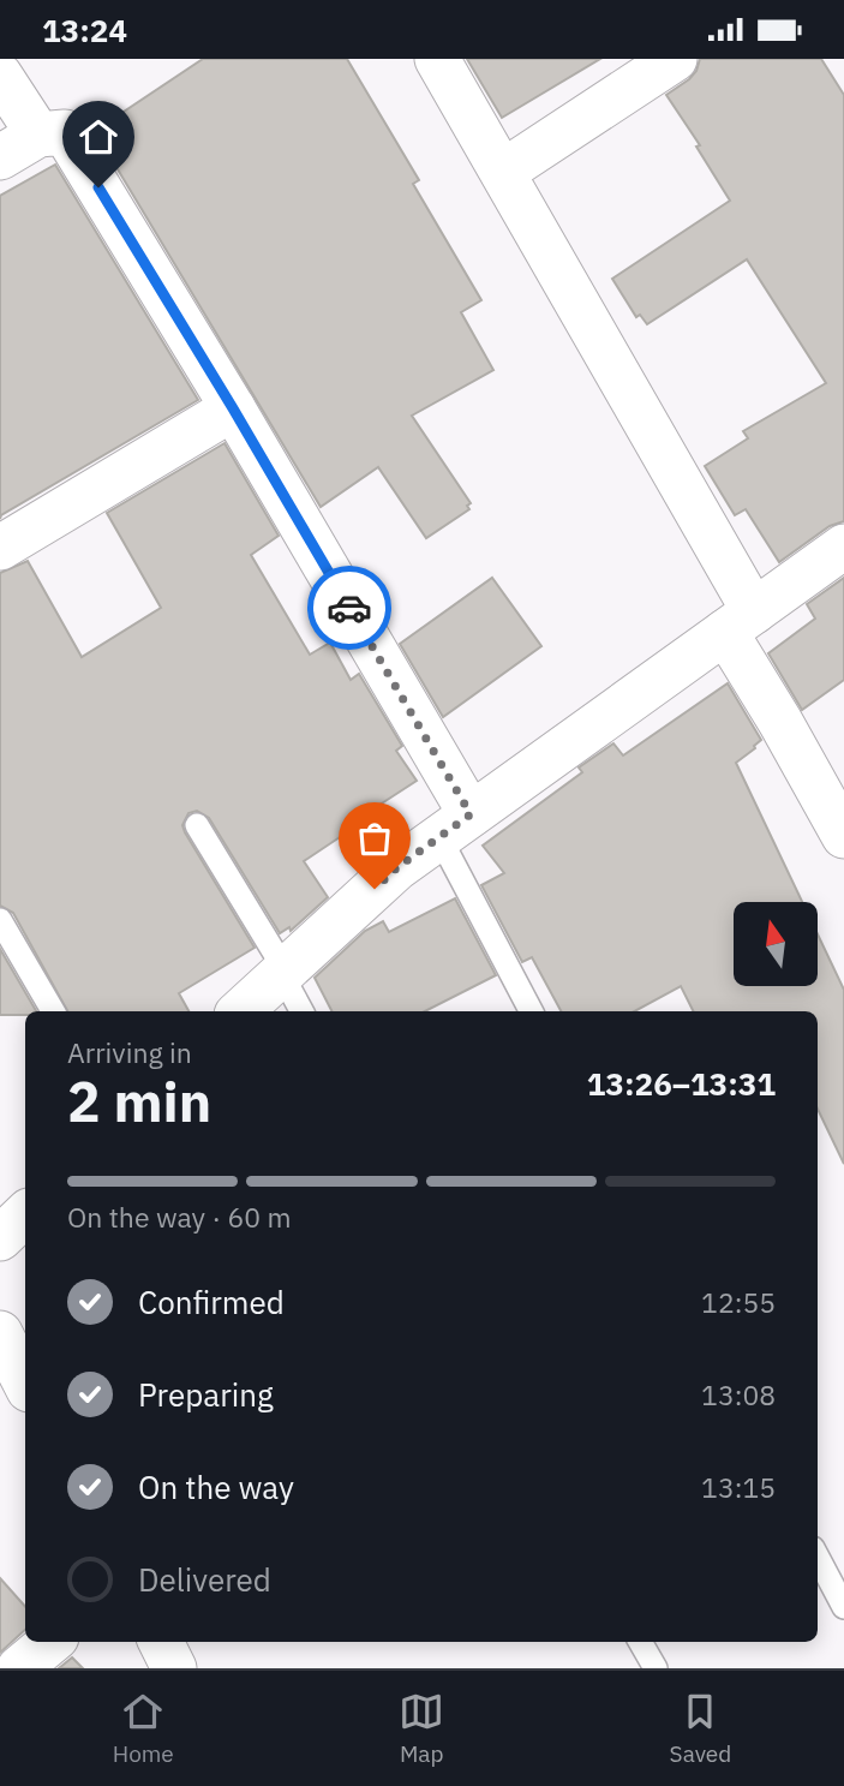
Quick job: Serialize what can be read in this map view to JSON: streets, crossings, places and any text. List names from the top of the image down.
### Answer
{
  "north": "top",
  "page": {
    "status": "13:24",
    "heading": ["2 min", "Arriving in", "13:26–13:31"],
    "bar": "On the way · 60 m",
    "list": [
      ["Confirmed", "12:55"],
      ["Preparing", "13:08"],
      ["On the way", "13:15"],
      "Delivered"
    ],
    "tabs": ["Home", "Map", "Saved"]
  }
}
